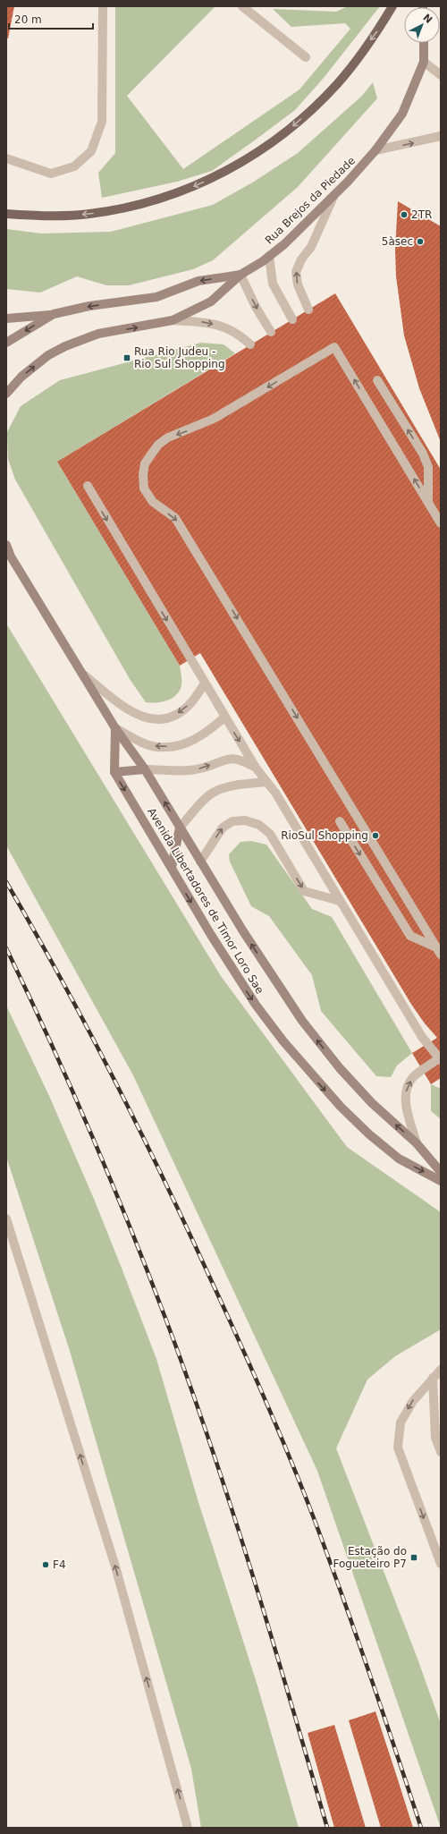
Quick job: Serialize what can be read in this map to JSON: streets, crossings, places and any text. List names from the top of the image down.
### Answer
{
  "streets": {
    "main road": ["Rua Brejos da Piedade", "Avenida Libertadores de Timor Loro Sae"]
  },
  "places": {
    "other": [
      "2TR",
      "5àsec",
      "RioSul Shopping",
      "F4"
    ],
    "transit": ["Rua Rio Judeu - Rio Sul Shopping", "Estação do Fogueteiro P7"]
  },
  "scale_bar": "20 m",
  "north": "top right"
}
